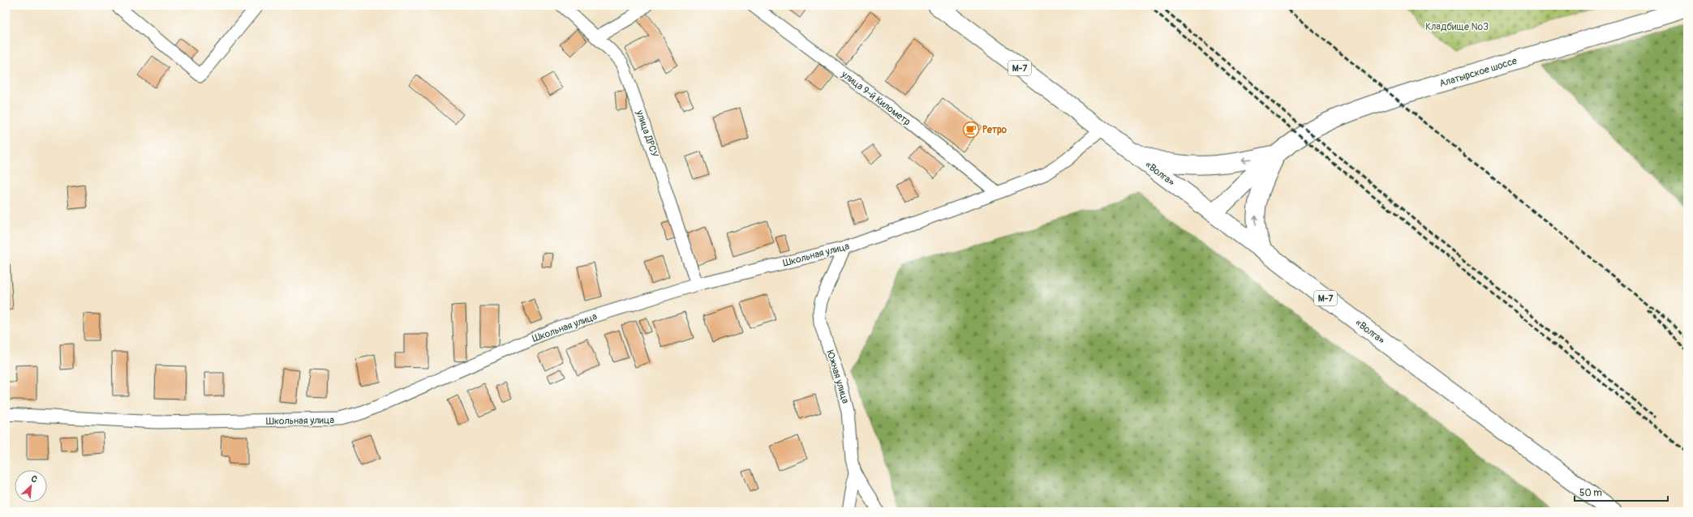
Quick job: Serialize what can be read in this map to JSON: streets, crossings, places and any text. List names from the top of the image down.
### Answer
{
  "streets": {
    "main road": ["М-7", "Алатырское шоссе", "«Волга»"],
    "street": [
      "улица 9-й Километр",
      "улица ДРСУ",
      "Школьная улица",
      "Южная улица"
    ]
  },
  "crossings": [
    ["М-7", "«Волга»"],
    ["М-7", "Школьная улица"],
    ["улица 9-й Километр", "Школьная улица"],
    ["улица ДРСУ", "Школьная улица"],
    ["Школьная улица", "Южная улица"]
  ],
  "parks": ["Кладбище №3"],
  "places": {
    "cafe": ["Ретро"]
  },
  "scale_bar": "50 m",
  "north": "top right"
}
